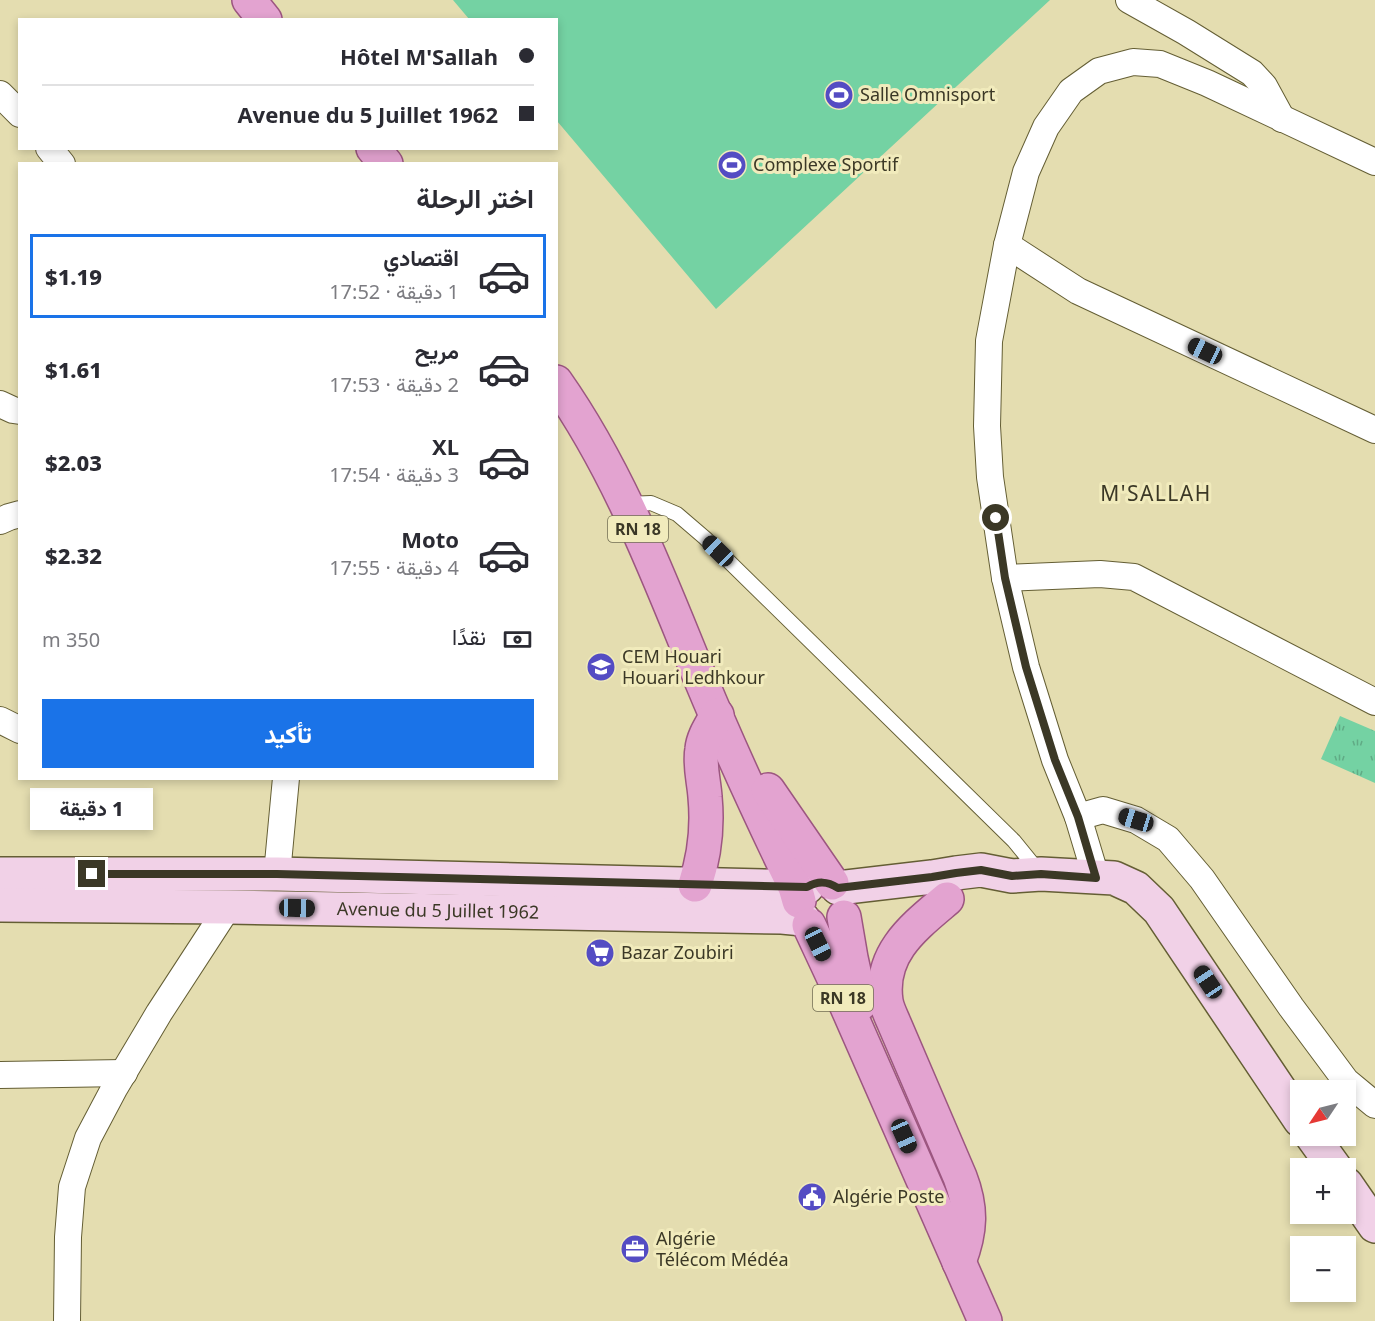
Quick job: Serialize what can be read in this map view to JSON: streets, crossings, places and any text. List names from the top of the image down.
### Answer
{
  "streets": {
    "main road": ["RN 18", "Avenue du 5 Juillet 1962"]
  },
  "crossings": [
    ["RN 18", "Avenue du 5 Juillet 1962"]
  ],
  "districts": ["M'SALLAH"],
  "places": {
    "sports": ["Salle Omnisport", "Complexe Sportif"],
    "school or university": ["CEM Houari Houari Ledhkour"],
    "supermarket": ["Bazar Zoubiri"],
    "public building": ["Algérie Poste"],
    "office": ["Algérie Télécom Médéa"]
  },
  "north": "bottom left",
  "page": {
    "banner": ["Hôtel M'Sallah", "Avenue du 5 Juillet 1962"],
    "heading": "اختر الرحلة",
    "list": [
      {
        "name": "اقتصادي",
        "note": "1 دقيقة · 17:52",
        "value": "$1.19"
      },
      {
        "name": "مريح",
        "note": "2 دقيقة · 17:53",
        "value": "$1.61"
      },
      {
        "name": "XL",
        "note": "3 دقيقة · 17:54",
        "value": "$2.03"
      },
      {
        "name": "Moto",
        "note": "4 دقيقة · 17:55",
        "value": "$2.32"
      }
    ],
    "pay": ["نقدًا", "350 m"],
    "buttons": "تأكيد",
    "bubble": "1 دقيقة",
    "map_buttons": ["+", "−"]
  }
}
